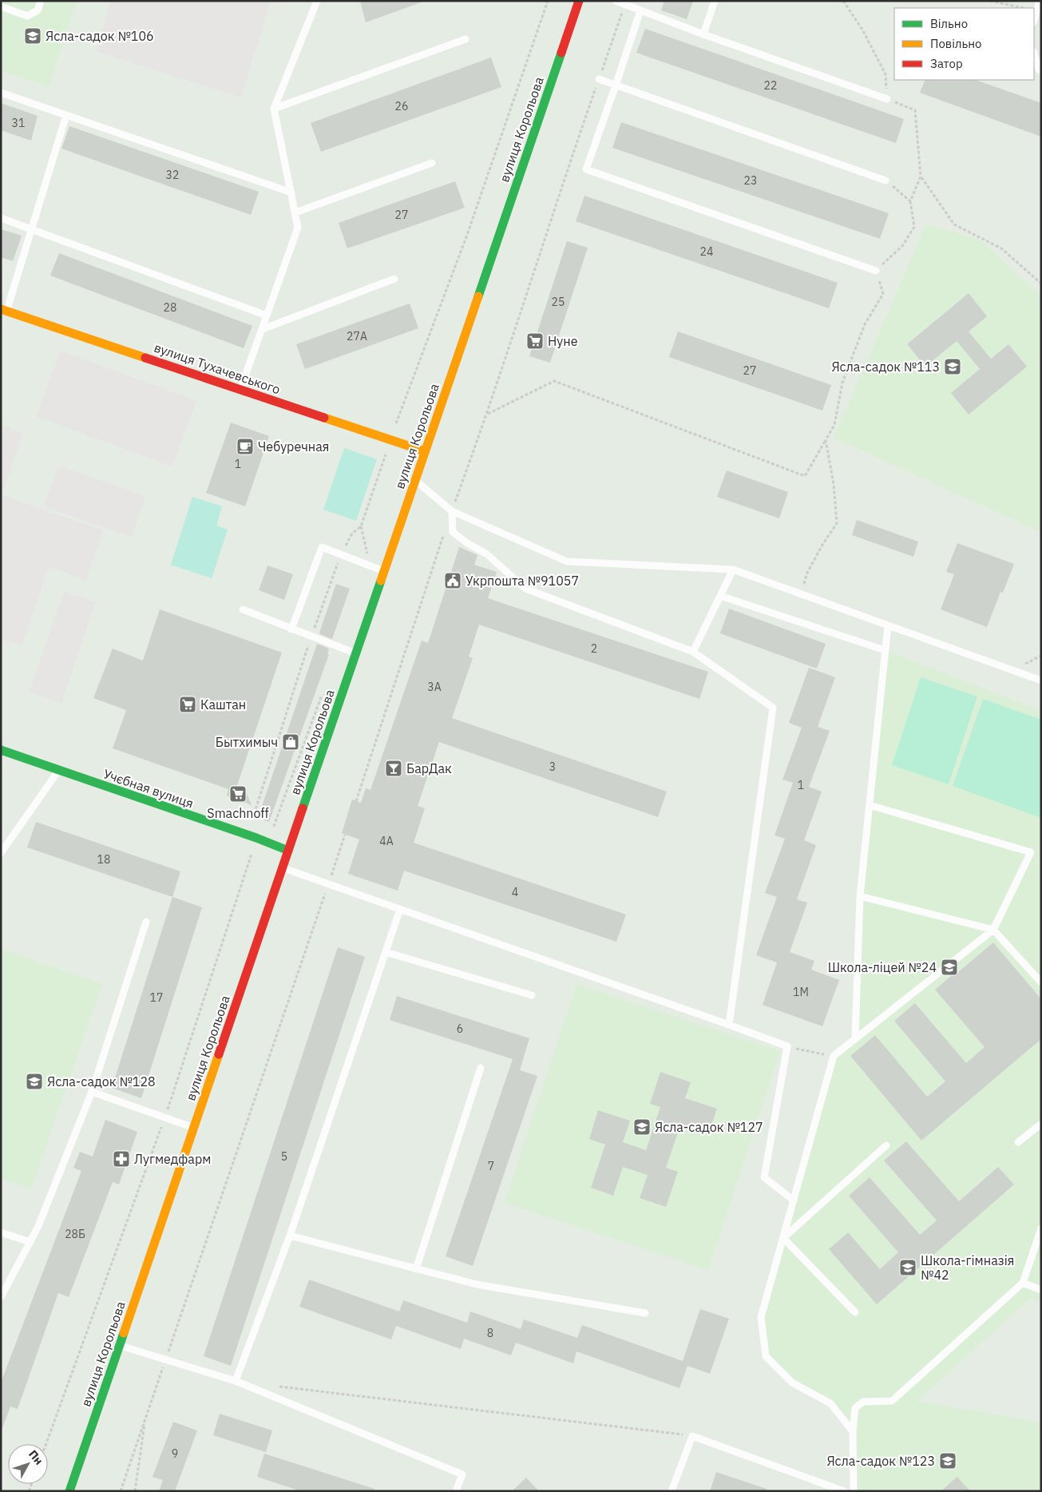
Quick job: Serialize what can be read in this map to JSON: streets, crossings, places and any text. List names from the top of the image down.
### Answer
{
  "streets": {
    "street": ["вулиця Корольова", "вулиця Тухачевського", "Учєбная вулиця"]
  },
  "crossings": [
    ["вулиця Корольова", "вулиця Тухачевського"],
    ["вулиця Корольова", "Учєбная вулиця"]
  ],
  "places": {
    "school or university": [
      "Ясла-садок №106",
      "Ясла-садок №113",
      "Школа-ліцей №24",
      "Ясла-садок №128",
      "Ясла-садок №127",
      "Школа-гімназія №42",
      "Ясла-садок №123"
    ],
    "supermarket": ["Нуне", "Каштан", "Smachnoff"],
    "cafe": ["Чебуречная"],
    "public building": ["Укрпошта №91057"],
    "shop": ["Бытхимыч"],
    "bar": ["БарДак"],
    "pharmacy": ["Лугмедфарм"]
  },
  "house_numbers": [
    "22",
    "26",
    "31",
    "32",
    "23",
    "27",
    "24",
    "25",
    "28",
    "27А",
    "27",
    "1",
    "2",
    "3А",
    "3",
    "1",
    "4А",
    "18",
    "4",
    "1М",
    "17",
    "6",
    "5",
    "7",
    "28Б",
    "8",
    "9"
  ],
  "legend": ["Вільно", "Повільно", "Затор"],
  "north": "top right"
}
